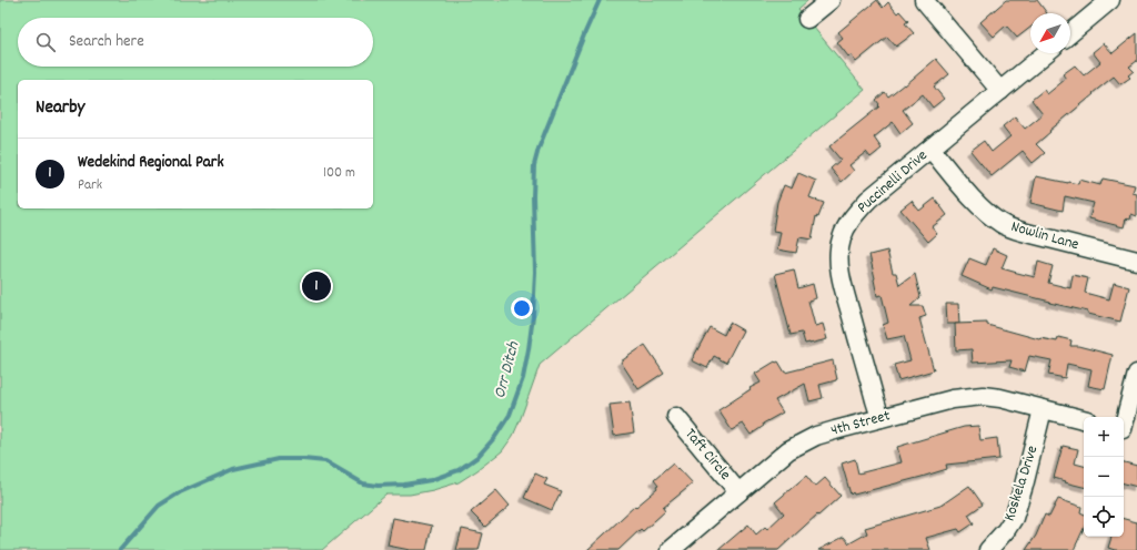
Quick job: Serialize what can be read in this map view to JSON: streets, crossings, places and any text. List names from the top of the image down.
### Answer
{
  "streets": {
    "street": [
      "Puccinelli Drive",
      "Nowlin Lane",
      "4th Street",
      "Taft Circle",
      "Koskela Drive"
    ]
  },
  "crossings": [
    ["Puccinelli Drive", "Nowlin Lane"],
    ["Puccinelli Drive", "4th Street"],
    ["4th Street", "Taft Circle"],
    ["4th Street", "Koskela Drive"]
  ],
  "water": ["Orr Ditch"],
  "north": "bottom left",
  "page": {
    "search": "Search here",
    "heading": "Nearby",
    "list": [
      {
        "mark": "1",
        "name": "Wedekind Regional Park",
        "note": "Park",
        "value": "100 m"
      }
    ],
    "pins": "1",
    "map_buttons": ["+", "−"]
  }
}
